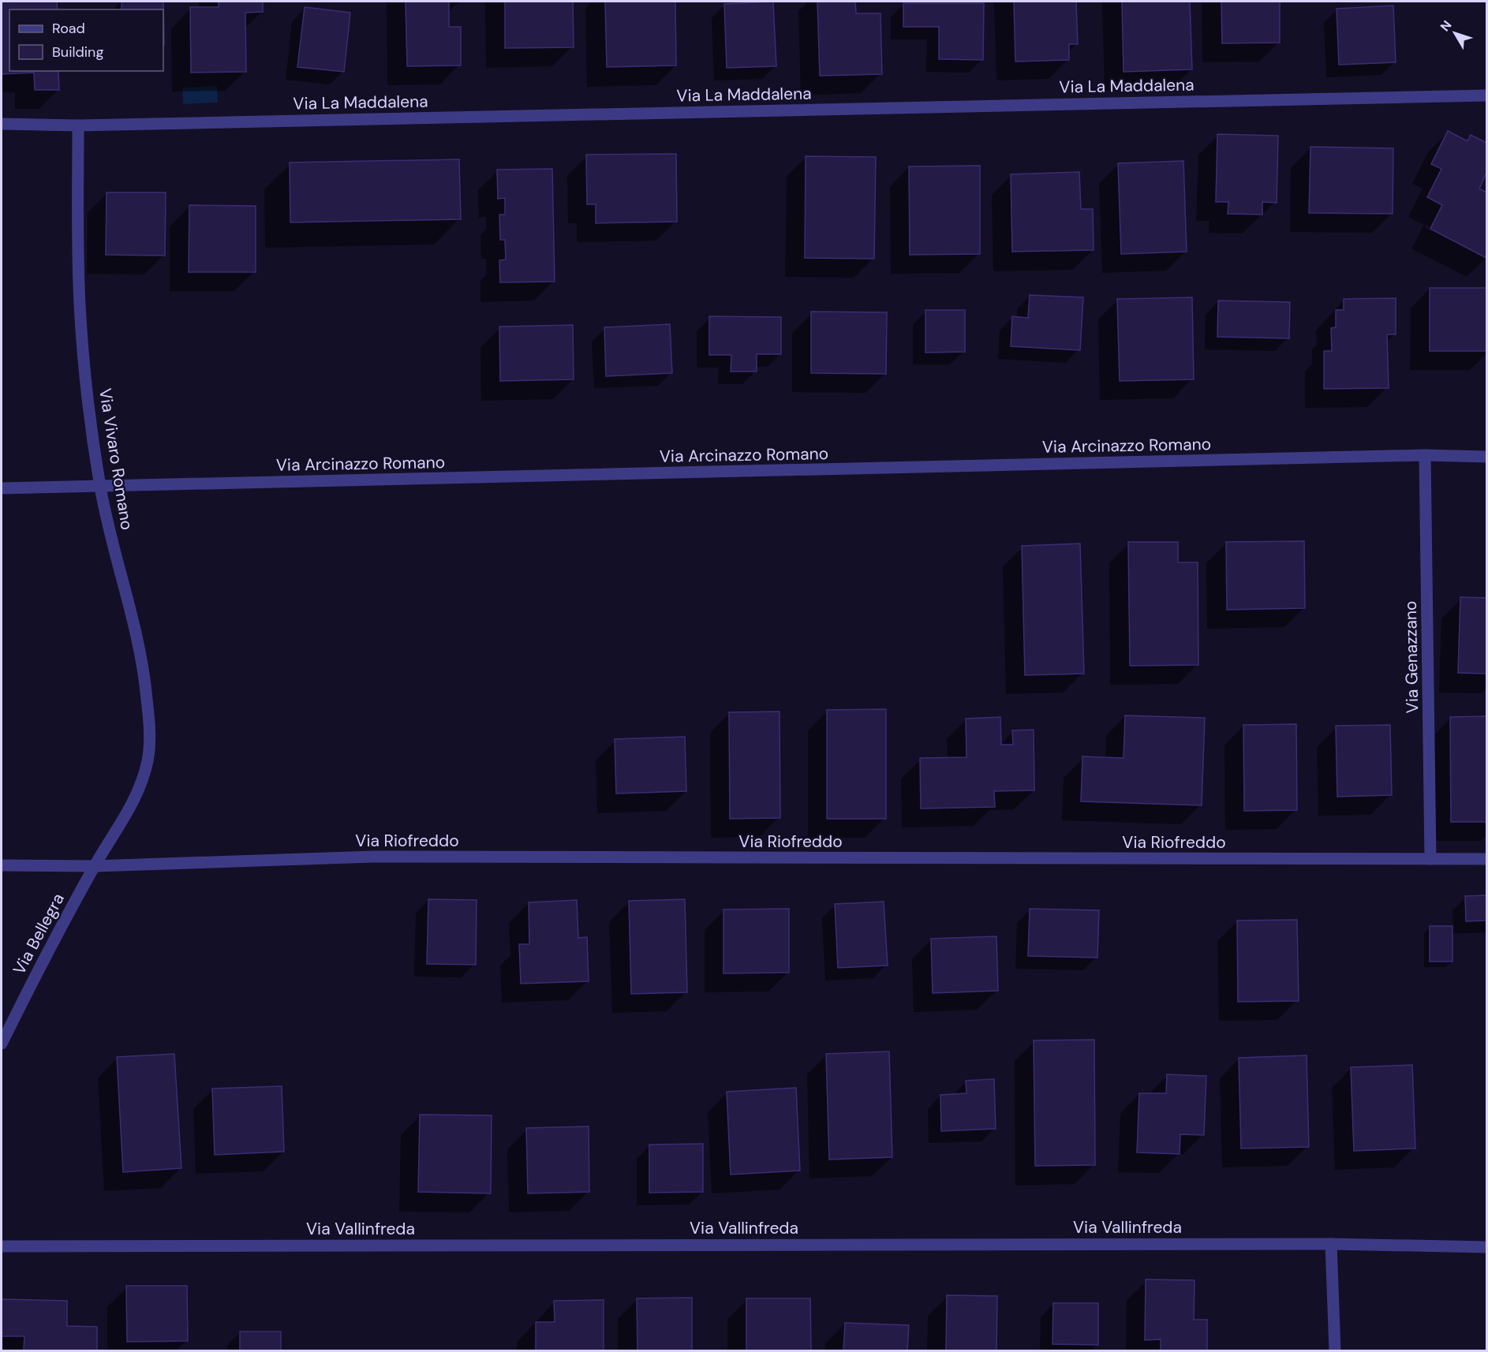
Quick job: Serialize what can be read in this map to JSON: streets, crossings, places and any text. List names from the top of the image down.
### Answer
{
  "streets": {
    "street": [
      "Via La Maddalena",
      "Via Arcinazzo Romano",
      "Via Vivaro Romano",
      "Via Genazzano",
      "Via Riofreddo",
      "Via Bellegra",
      "Via Vallinfreda"
    ]
  },
  "crossings": [
    ["Via La Maddalena", "Via Vivaro Romano"],
    ["Via Arcinazzo Romano", "Via Vivaro Romano"],
    ["Via Arcinazzo Romano", "Via Genazzano"],
    ["Via Vivaro Romano", "Via Riofreddo"],
    ["Via Vivaro Romano", "Via Bellegra"],
    ["Via Genazzano", "Via Riofreddo"],
    ["Via Riofreddo", "Via Bellegra"]
  ],
  "legend": ["Road", "Building"],
  "north": "top left"
}
